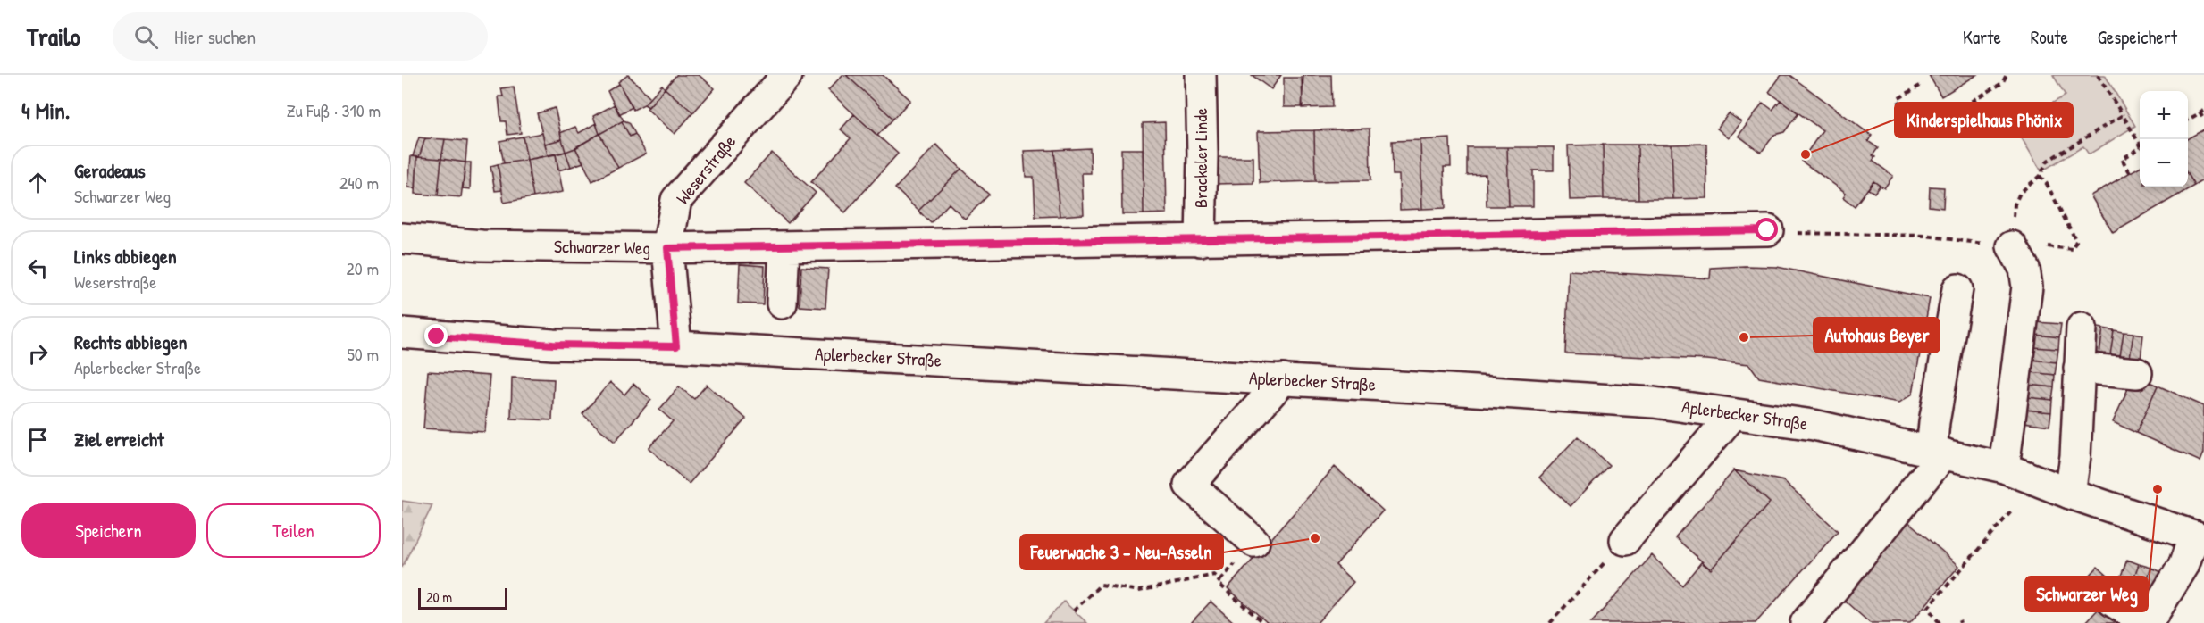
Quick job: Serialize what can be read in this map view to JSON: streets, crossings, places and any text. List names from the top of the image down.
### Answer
{
  "streets": {
    "street": [
      "Brackeler Linde",
      "Weserstraße",
      "Schwarzer Weg",
      "Aplerbecker Straße"
    ]
  },
  "crossings": [
    ["Brackeler Linde", "Schwarzer Weg"],
    ["Weserstraße", "Schwarzer Weg"],
    ["Weserstraße", "Aplerbecker Straße"]
  ],
  "places": [
    "Kinderspielhaus Phönix",
    "Autohaus Beyer",
    "Schwarzer Weg",
    "Feuerwache 3 - Neu-Asseln"
  ],
  "scale_bar": "20 m",
  "page": {
    "header": "Trailo",
    "search": "Hier suchen",
    "nav": ["Karte", "Route", "Gespeichert"],
    "heading": ["4 Min.", "Zu Fuß · 310 m"],
    "map_buttons": ["+", "−"],
    "list": [
      ["Geradeaus", "Schwarzer Weg", "240 m"],
      ["Links abbiegen", "Weserstraße", "20 m"],
      ["Rechts abbiegen", "Aplerbecker Straße", "50 m"],
      "Ziel erreicht"
    ],
    "buttons": ["Speichern", "Teilen"],
    "scale": "20 m"
  }
}
